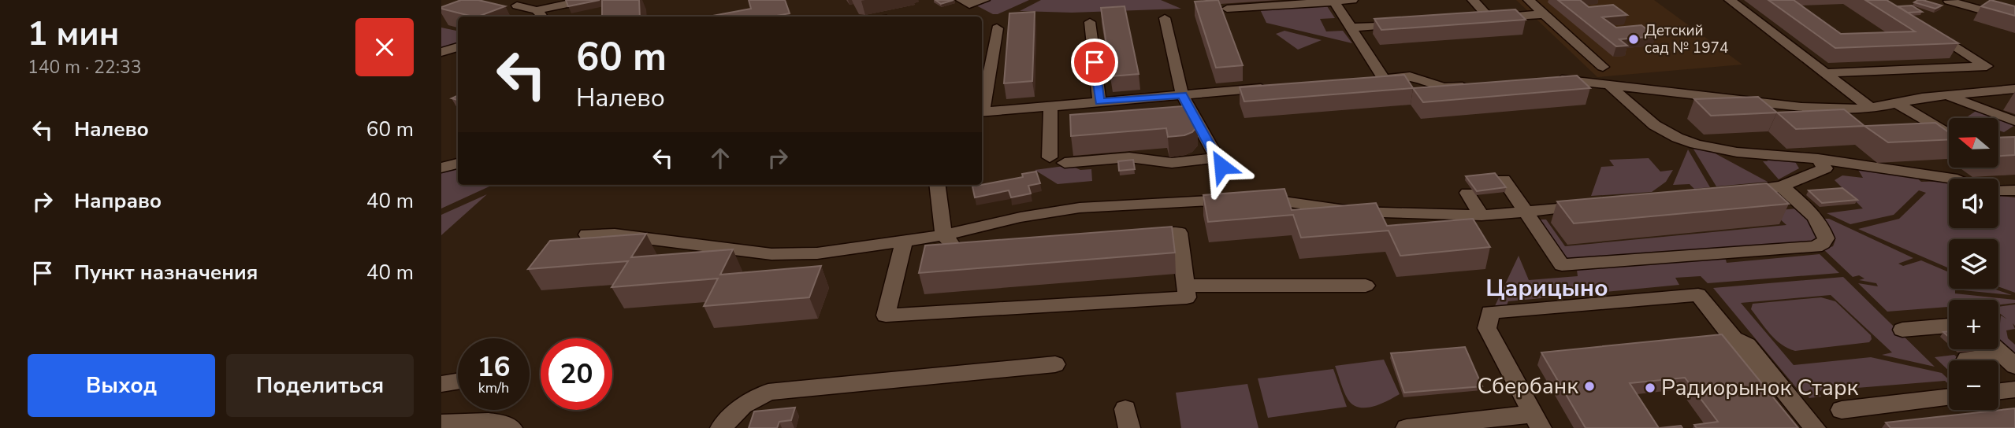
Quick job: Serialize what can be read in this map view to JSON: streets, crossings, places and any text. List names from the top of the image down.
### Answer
{
  "districts": ["Царицыно"],
  "places": ["Детский сад № 1974", "Сбербанк", "Радиорынок Старк"],
  "north": "left",
  "page": {
    "heading": ["1 мин", "140 m · 22:33"],
    "turn": ["60 m", "Налево"],
    "list": [
      {
        "name": "Налево",
        "value": "60 m"
      },
      {
        "name": "Направо",
        "value": "40 m"
      },
      {
        "name": "Пункт назначения",
        "value": "40 m"
      }
    ],
    "map_buttons": ["+", "−"],
    "speed": "16 km/h",
    "limit": "20",
    "buttons": ["Выход", "Поделиться"]
  }
}
